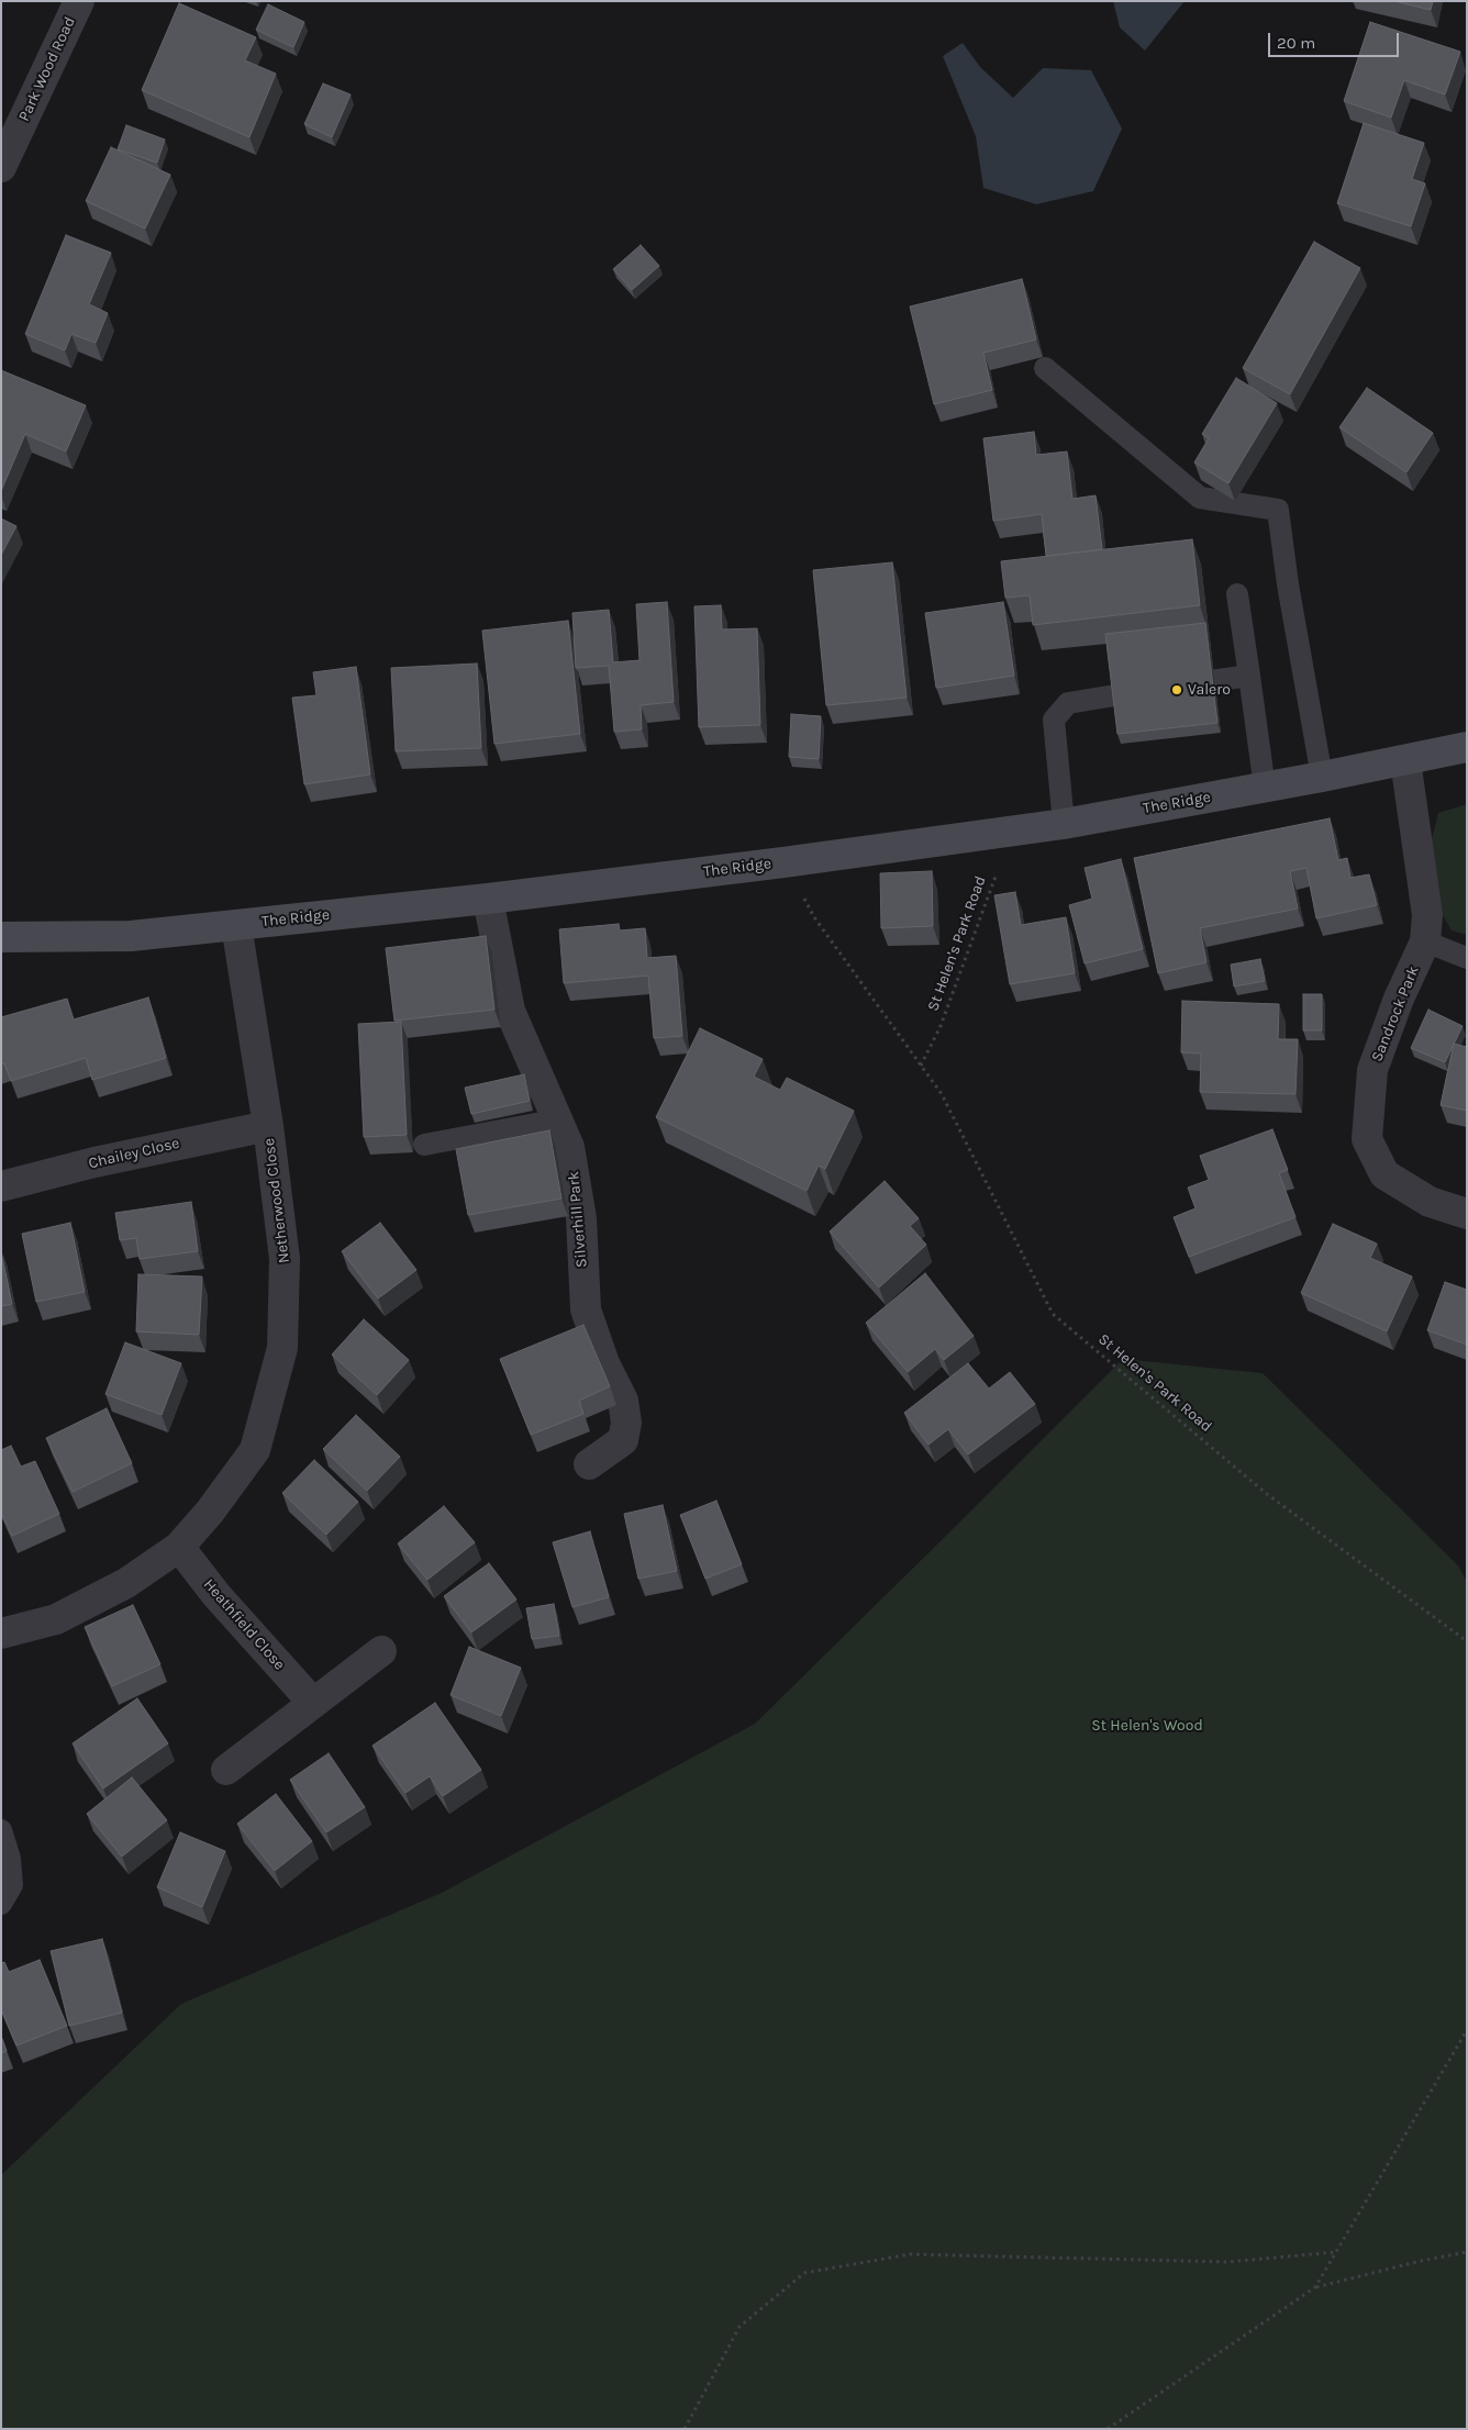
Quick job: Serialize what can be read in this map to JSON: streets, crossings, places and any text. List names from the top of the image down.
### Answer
{
  "streets": {
    "main road": ["The Ridge"],
    "street": [
      "Park Wood Road",
      "Sandrock Park",
      "Chailey Close",
      "Netherwood Close",
      "Silverhill Park",
      "Heathfield Close"
    ],
    "path": ["St Helen's Park Road"]
  },
  "crossings": [
    ["The Ridge", "St Helen's Park Road"],
    ["The Ridge", "Sandrock Park"],
    ["The Ridge", "Netherwood Close"],
    ["The Ridge", "Silverhill Park"],
    ["Chailey Close", "Netherwood Close"],
    ["Netherwood Close", "Heathfield Close"]
  ],
  "parks": ["St Helen's Wood"],
  "places": ["Valero"],
  "scale_bar": "20 m"
}
